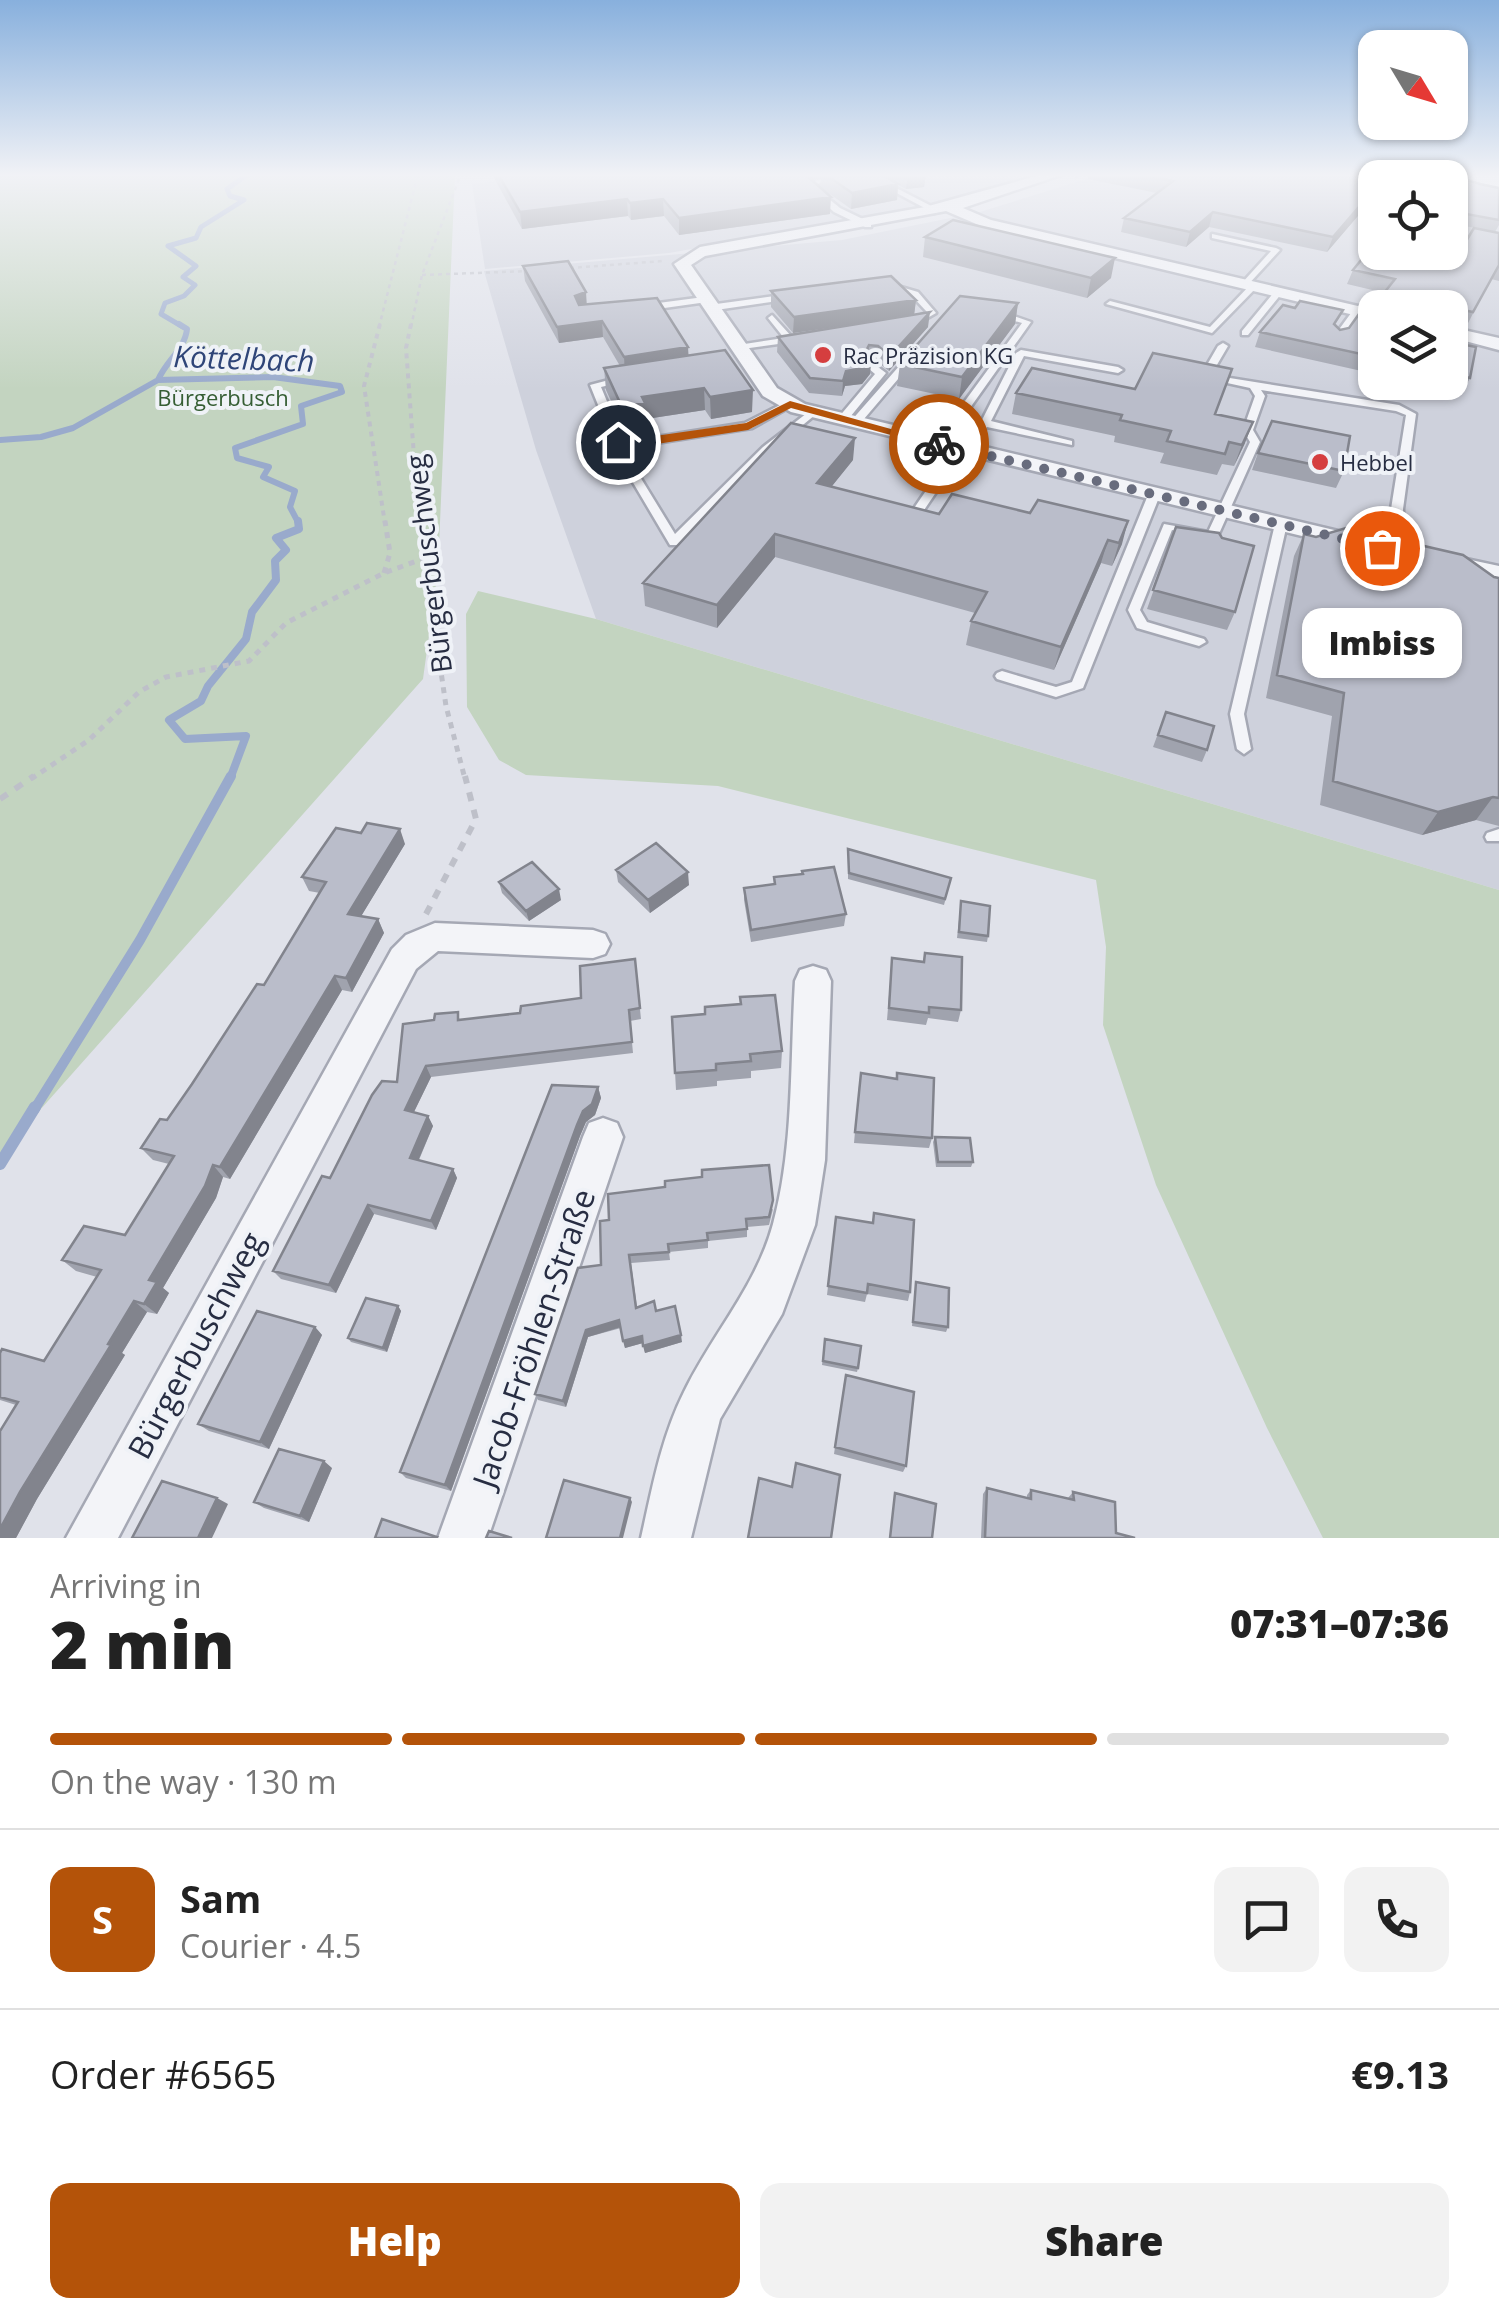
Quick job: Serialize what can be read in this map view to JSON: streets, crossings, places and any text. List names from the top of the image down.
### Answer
{
  "streets": {
    "street": ["Bürgerbuschweg", "Jacob-Fröhlen-Straße"]
  },
  "water": ["Köttelbach"],
  "parks": ["Bürgerbusch"],
  "places": ["Rac Präzision KG", "Hebbel", "Imbiss"],
  "north": "bottom right",
  "page": {
    "bubble": "Imbiss",
    "heading": ["2 min", "Arriving in", "07:31–07:36"],
    "panel": [
      "Sam",
      "Courier · 4.5",
      "Order #6565",
      "€9.13"
    ],
    "bar": "On the way · 130 m",
    "round": "S",
    "buttons": ["Help", "Share"]
  }
}
